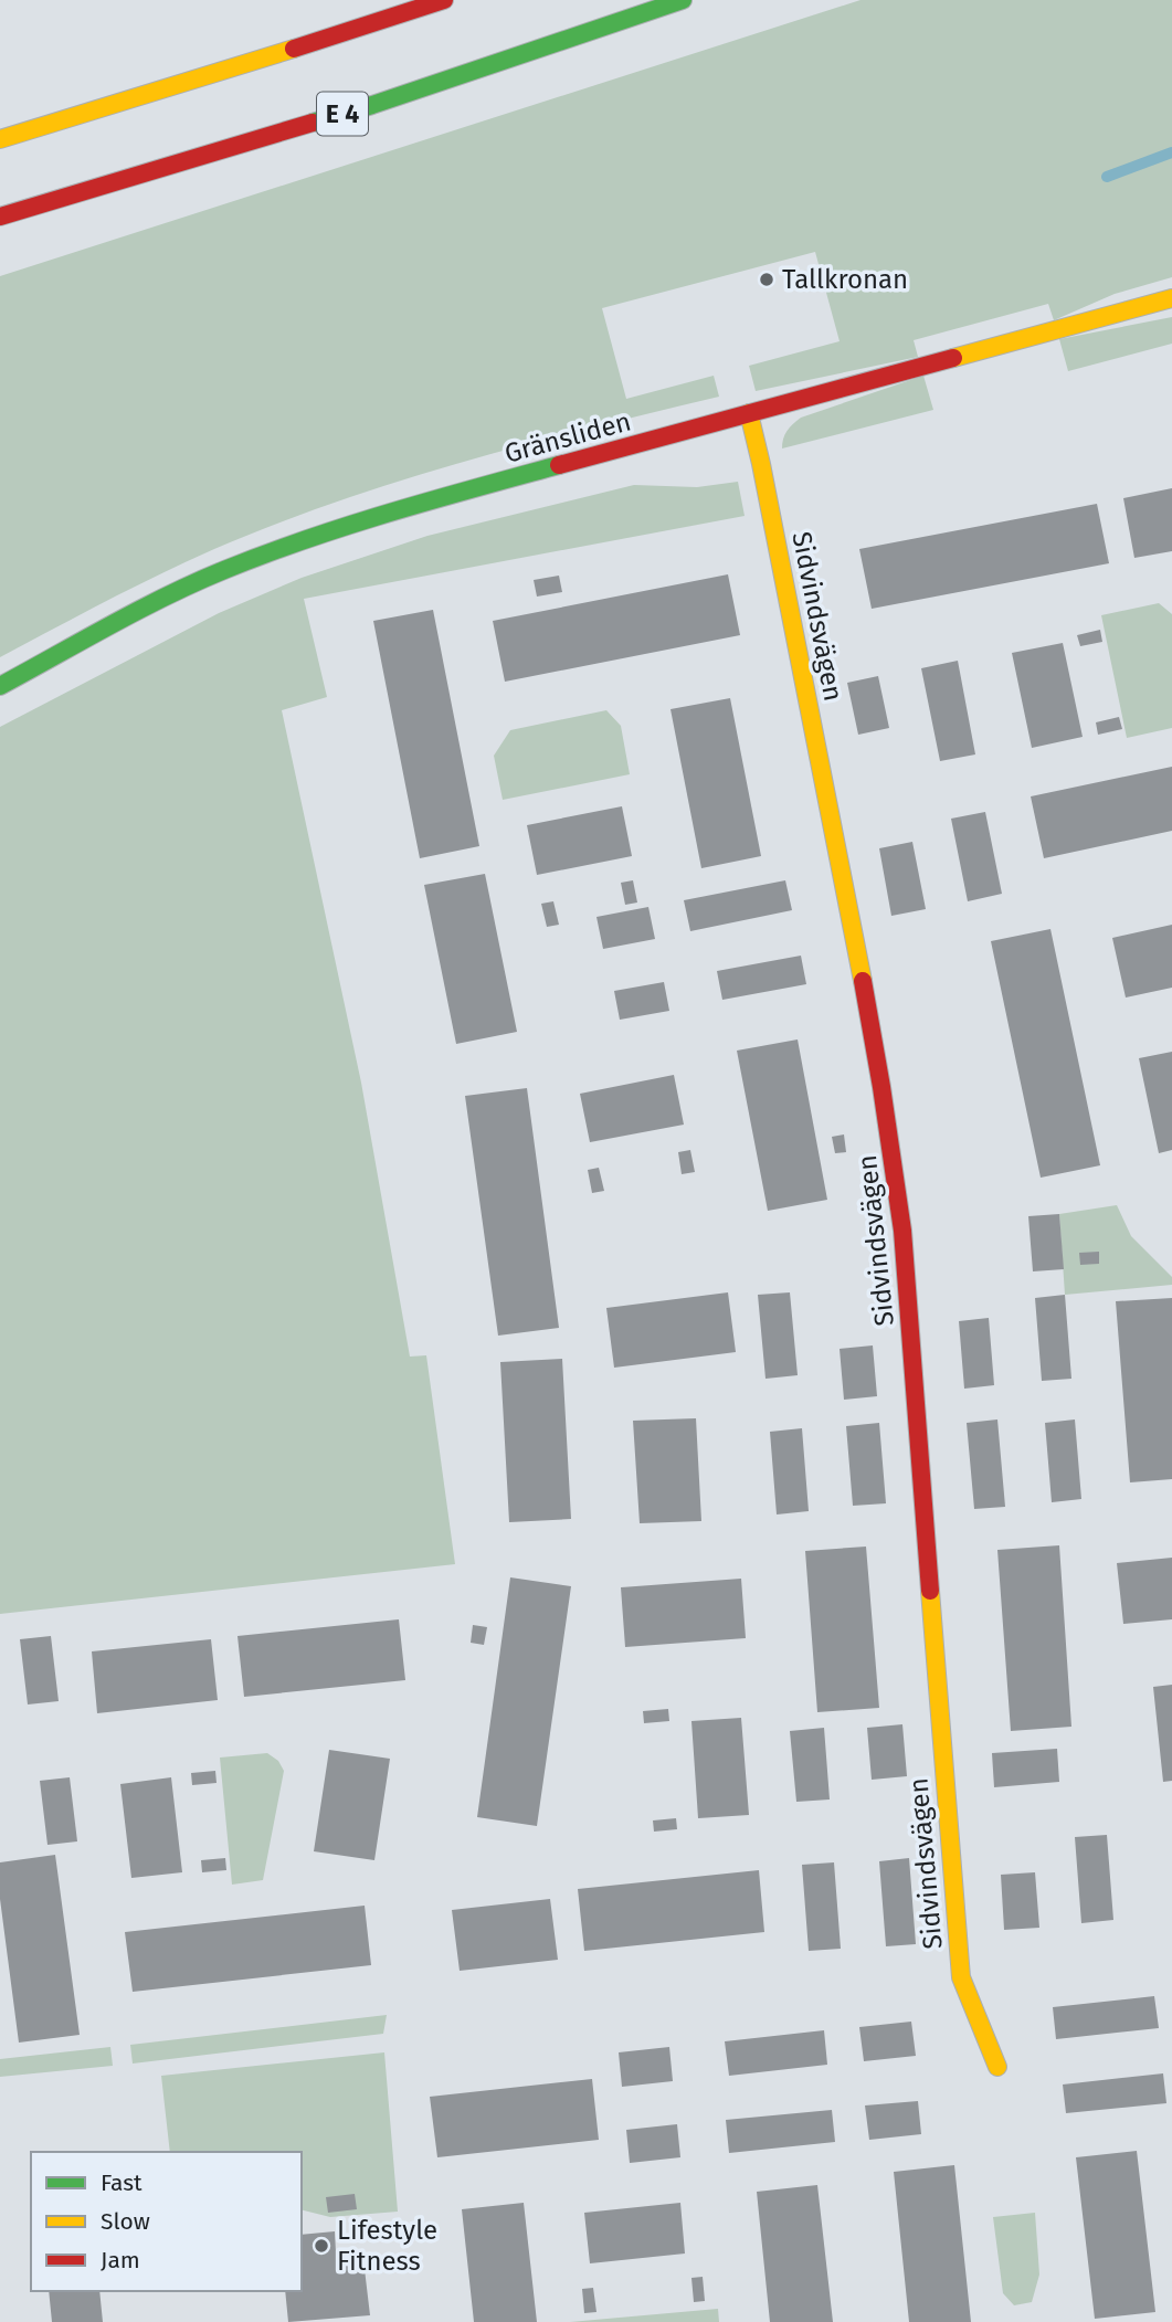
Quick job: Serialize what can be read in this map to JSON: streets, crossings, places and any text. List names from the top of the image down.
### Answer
{
  "streets": {
    "main road": ["E 4", "Gränsliden", "Sidvindsvägen"]
  },
  "crossings": [
    ["Gränsliden", "Sidvindsvägen"]
  ],
  "places": ["Tallkronan", "Lifestyle Fitness"],
  "legend": ["Fast", "Slow", "Jam"]
}
